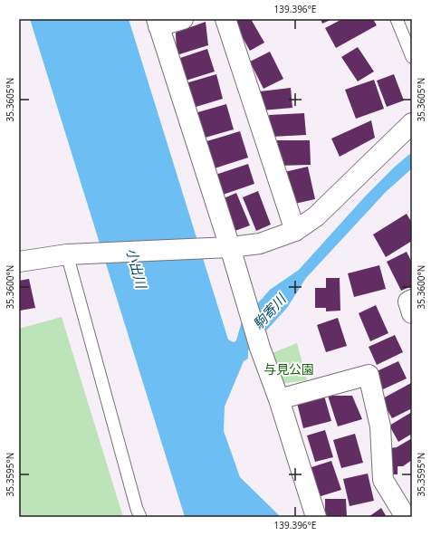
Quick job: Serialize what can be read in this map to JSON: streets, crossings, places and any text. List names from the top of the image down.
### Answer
{
  "water": ["小出川", "駒寄川"],
  "parks": ["与見公園"],
  "coordinates": [
    "139.396°E",
    "35.3605°N",
    "35.3600°N",
    "35.3595°N"
  ]
}
